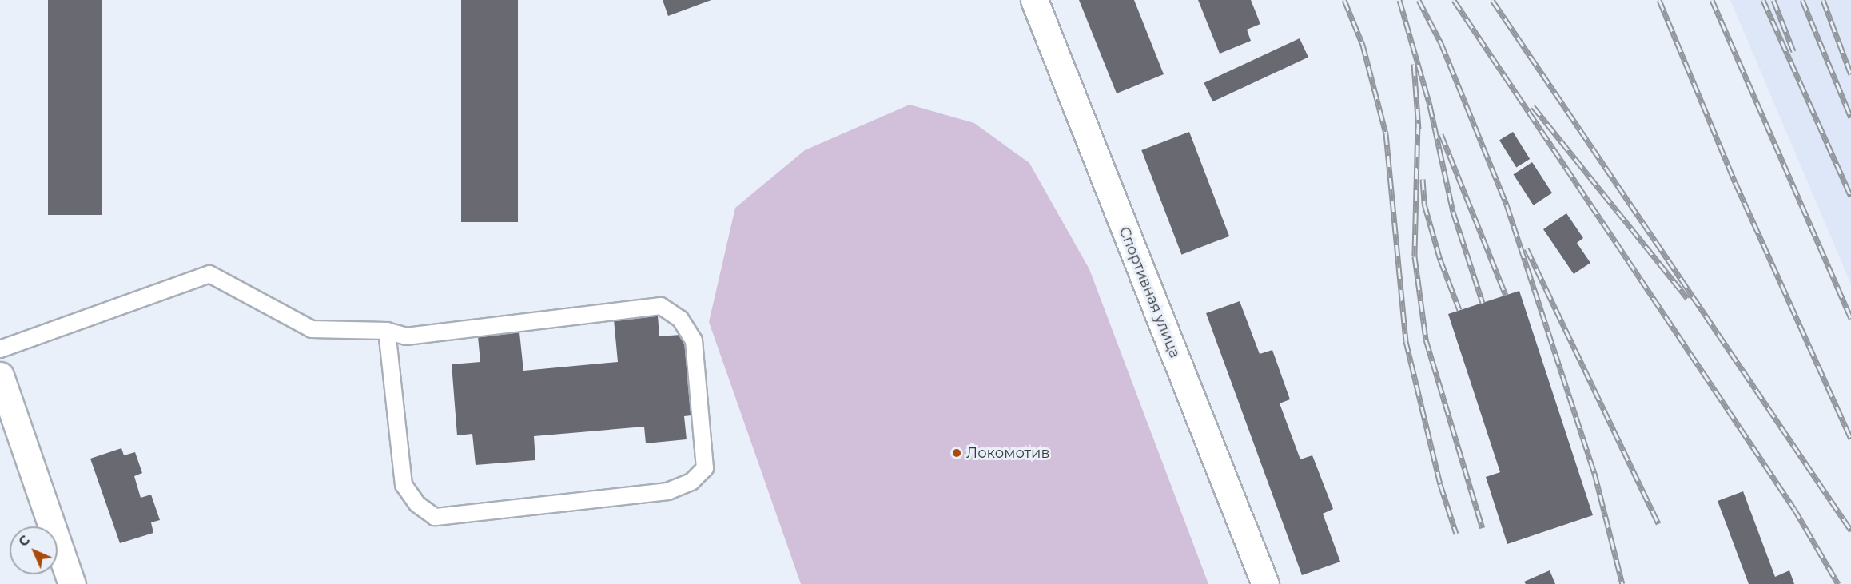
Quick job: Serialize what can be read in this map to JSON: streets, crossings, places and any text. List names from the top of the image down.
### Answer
{
  "streets": {
    "street": ["Спортивная улица"]
  },
  "places": ["Локомотив"],
  "north": "top left"
}
